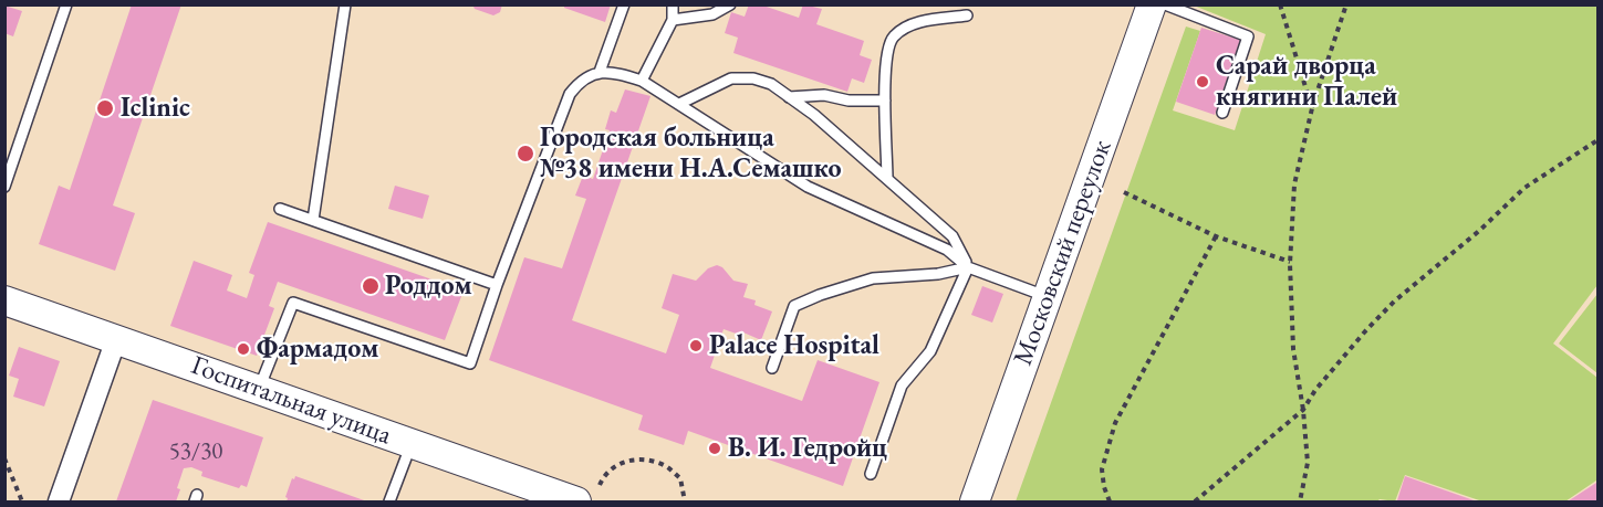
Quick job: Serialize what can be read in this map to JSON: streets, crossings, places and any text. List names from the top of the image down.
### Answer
{
  "streets": {
    "street": ["Московский переулок", "Госпитальная улица"]
  },
  "places": [
    "Сарай дворца княгини Палей",
    "Iclinic",
    "Городская больница №38 имени Н.А.Семашко",
    "Роддом",
    "Palace Hospital",
    "Фармадом",
    "В. И. Гедройц"
  ],
  "house_numbers": ["53/30"]
}
